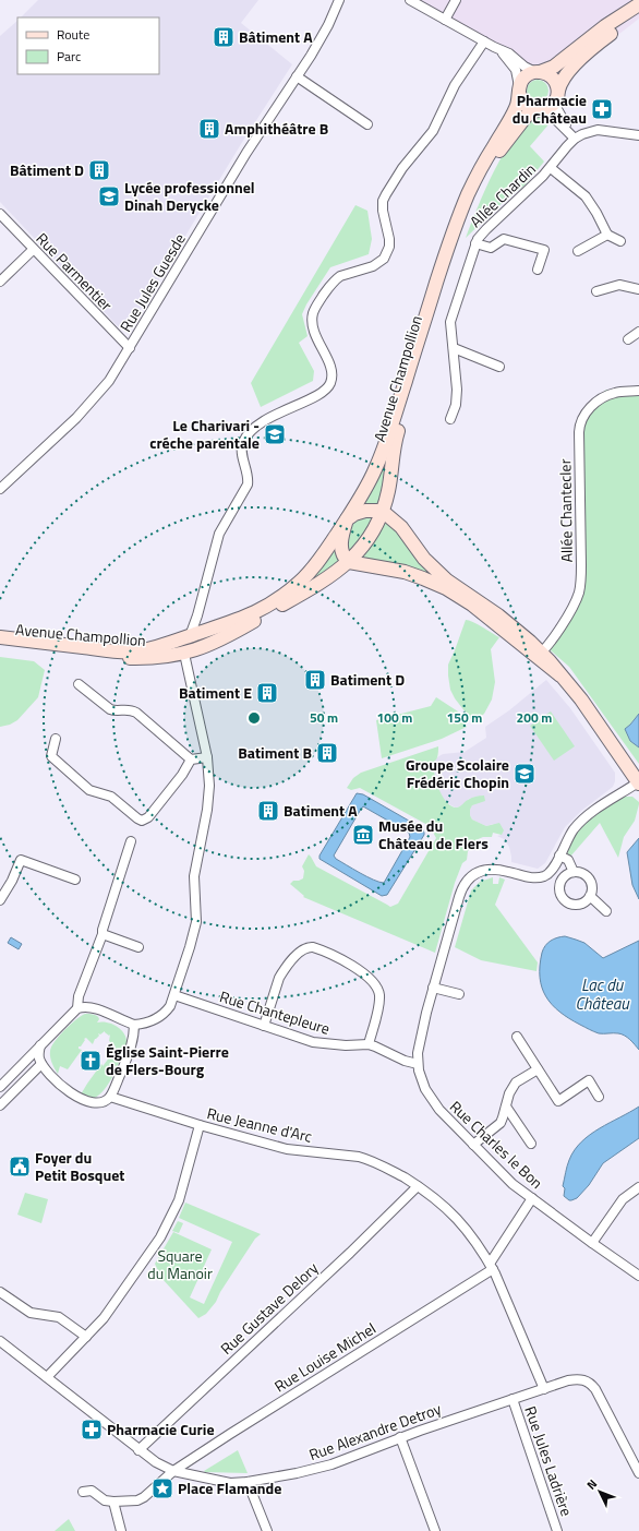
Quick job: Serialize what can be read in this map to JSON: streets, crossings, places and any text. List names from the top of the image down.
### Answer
{
  "streets": {
    "street": [
      "Allée Chardin",
      "Rue Parmentier",
      "Rue Jules Guesde",
      "Avenue Champollion",
      "Allée Chantecler",
      "Rue Chantepleure",
      "Rue Jeanne d'Arc",
      "Rue Charles le Bon",
      "Rue Gustave Delory",
      "Rue Louise Michel",
      "Rue Alexandre Detroy",
      "Rue Jules Ladrière"
    ]
  },
  "crossings": [
    ["Rue Parmentier", "Rue Jules Guesde"],
    ["Rue Chantepleure", "Rue Charles le Bon"],
    ["Rue Jeanne d'Arc", "Rue Gustave Delory"],
    ["Rue Jeanne d'Arc", "Rue Louise Michel"],
    ["Rue Jeanne d'Arc", "Rue Alexandre Detroy"],
    ["Rue Charles le Bon", "Rue Louise Michel"],
    ["Rue Gustave Delory", "Rue Alexandre Detroy"],
    ["Rue Louise Michel", "Rue Alexandre Detroy"],
    ["Rue Alexandre Detroy", "Rue Jules Ladrière"]
  ],
  "water": ["Lac du Château"],
  "parks": ["Square du Manoir"],
  "places": {
    "building": [
      "Bâtiment A",
      "Amphithéâtre B",
      "Bâtiment D",
      "Batiment D",
      "Batiment E",
      "Batiment B",
      "Batiment A"
    ],
    "pharmacy": ["Pharmacie du Château", "Pharmacie Curie"],
    "school or university": ["Lycée professionnel Dinah Derycke", "Le Charivari - créche parentale", "Groupe Scolaire Frédéric Chopin"],
    "museum": ["Musée du Château de Flers"],
    "church": ["Église Saint-Pierre de Flers-Bourg"],
    "public building": ["Foyer du Petit Bosquet"],
    "place": ["Place Flamande"]
  },
  "legend": ["Route", "Parc"],
  "north": "top left",
  "rings": [
    "50 m",
    "100 m",
    "150 m",
    "200 m"
  ]
}
